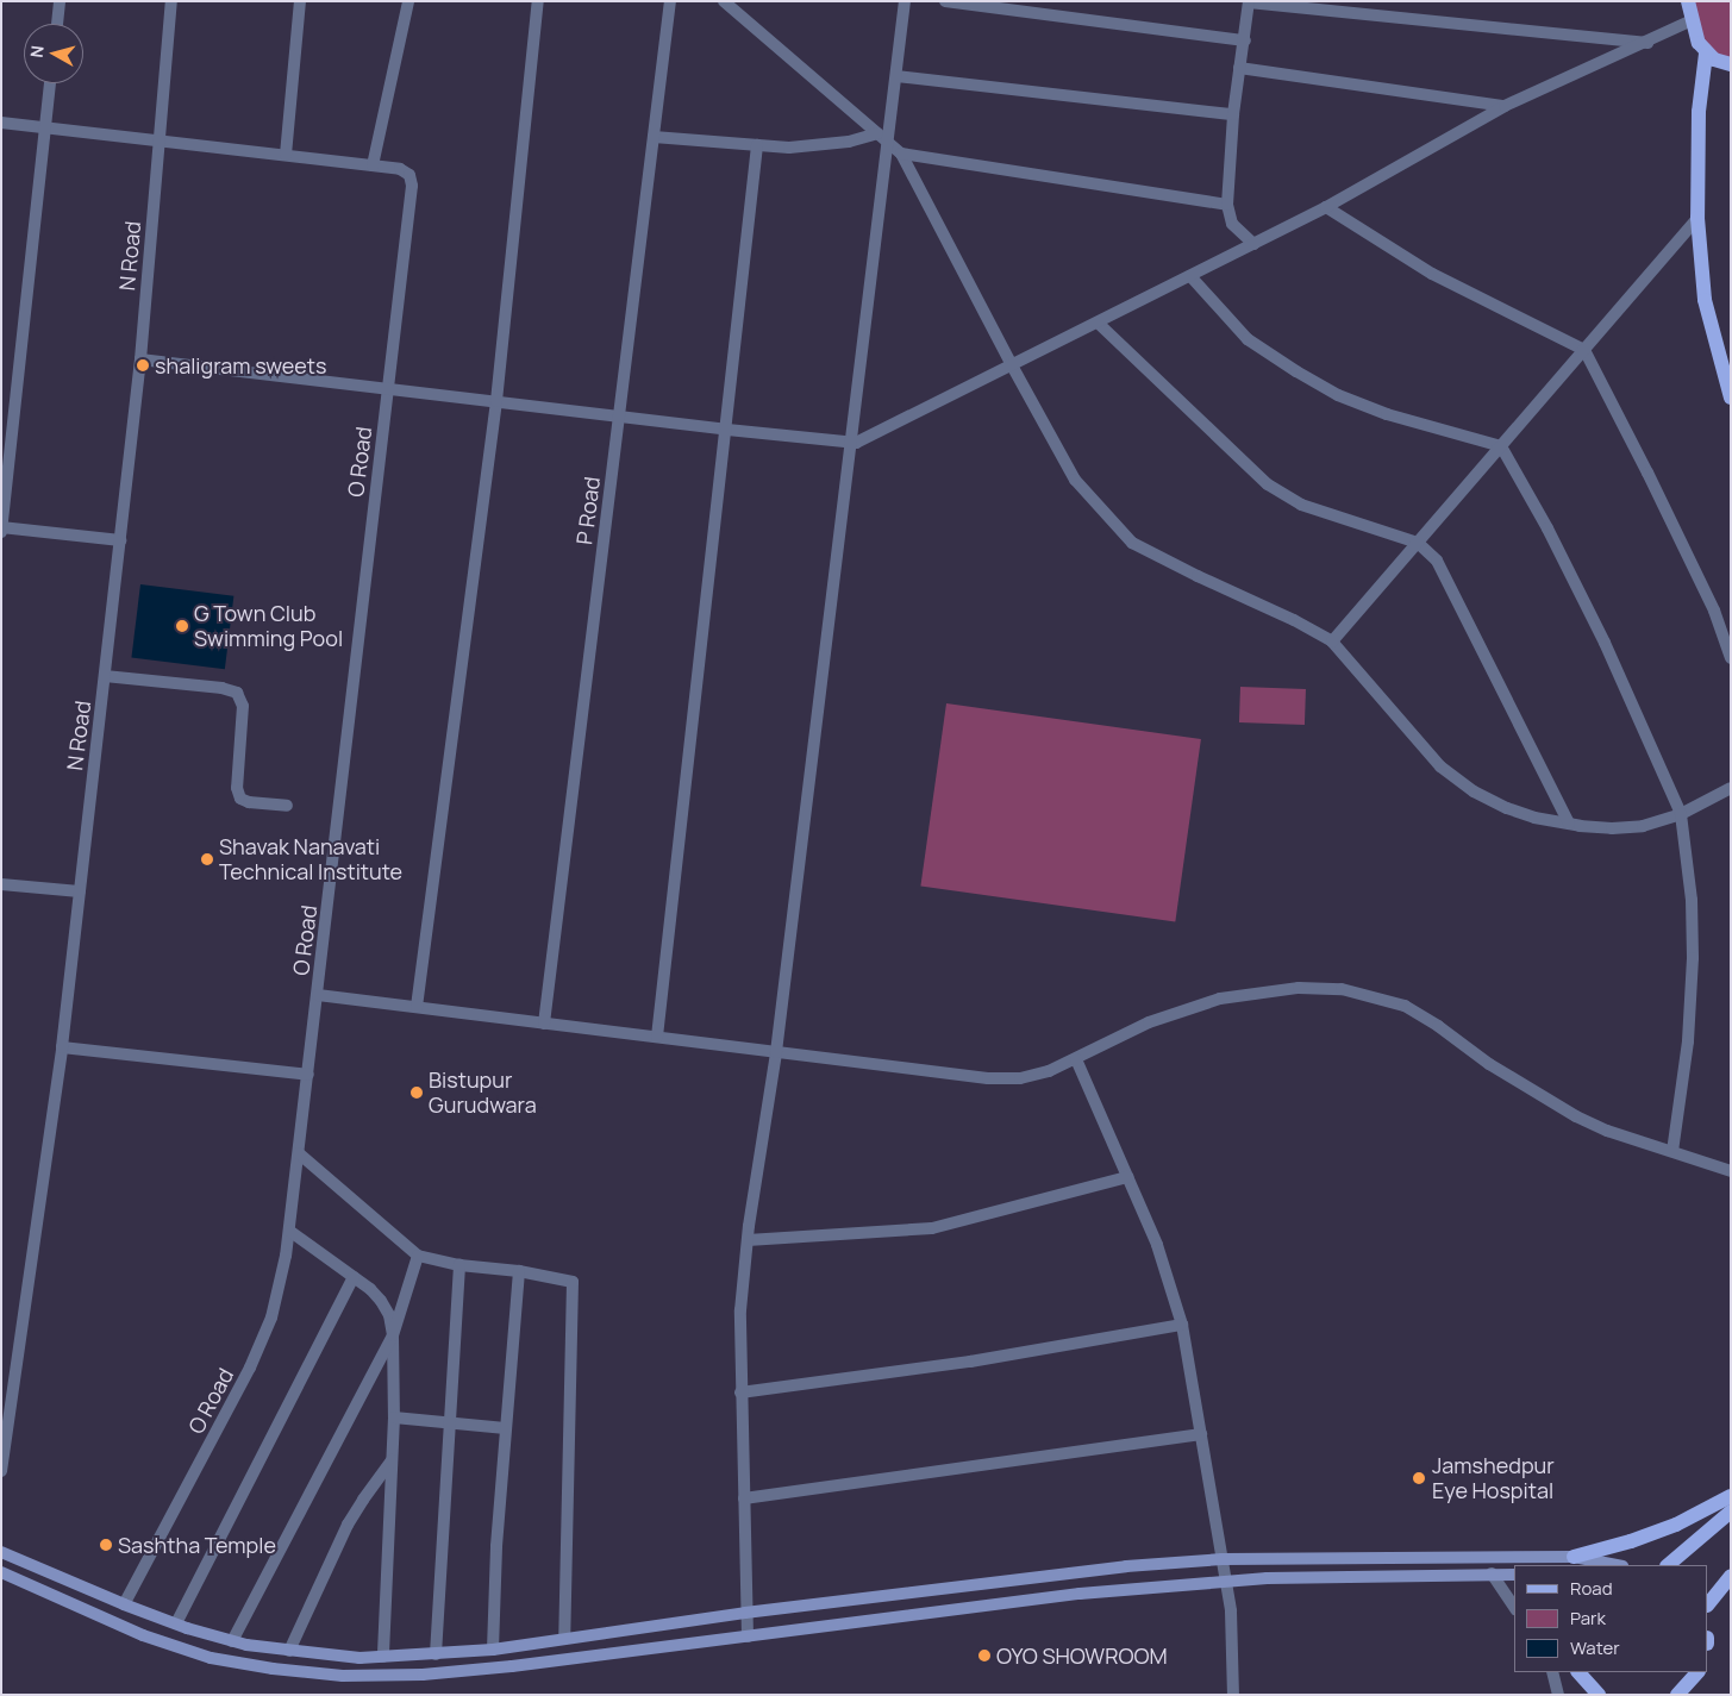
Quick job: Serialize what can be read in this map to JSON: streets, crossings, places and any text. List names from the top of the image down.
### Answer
{
  "streets": {
    "street": ["N Road", "O Road", "P Road"]
  },
  "places": [
    "shaligram sweets",
    "G Town Club Swimming Pool",
    "Shavak Nanavati Technical Institute",
    "Bistupur Gurudwara",
    "Jamshedpur Eye Hospital",
    "Sashtha Temple",
    "OYO SHOWROOM"
  ],
  "legend": ["Road", "Park", "Water"],
  "north": "left"
}
